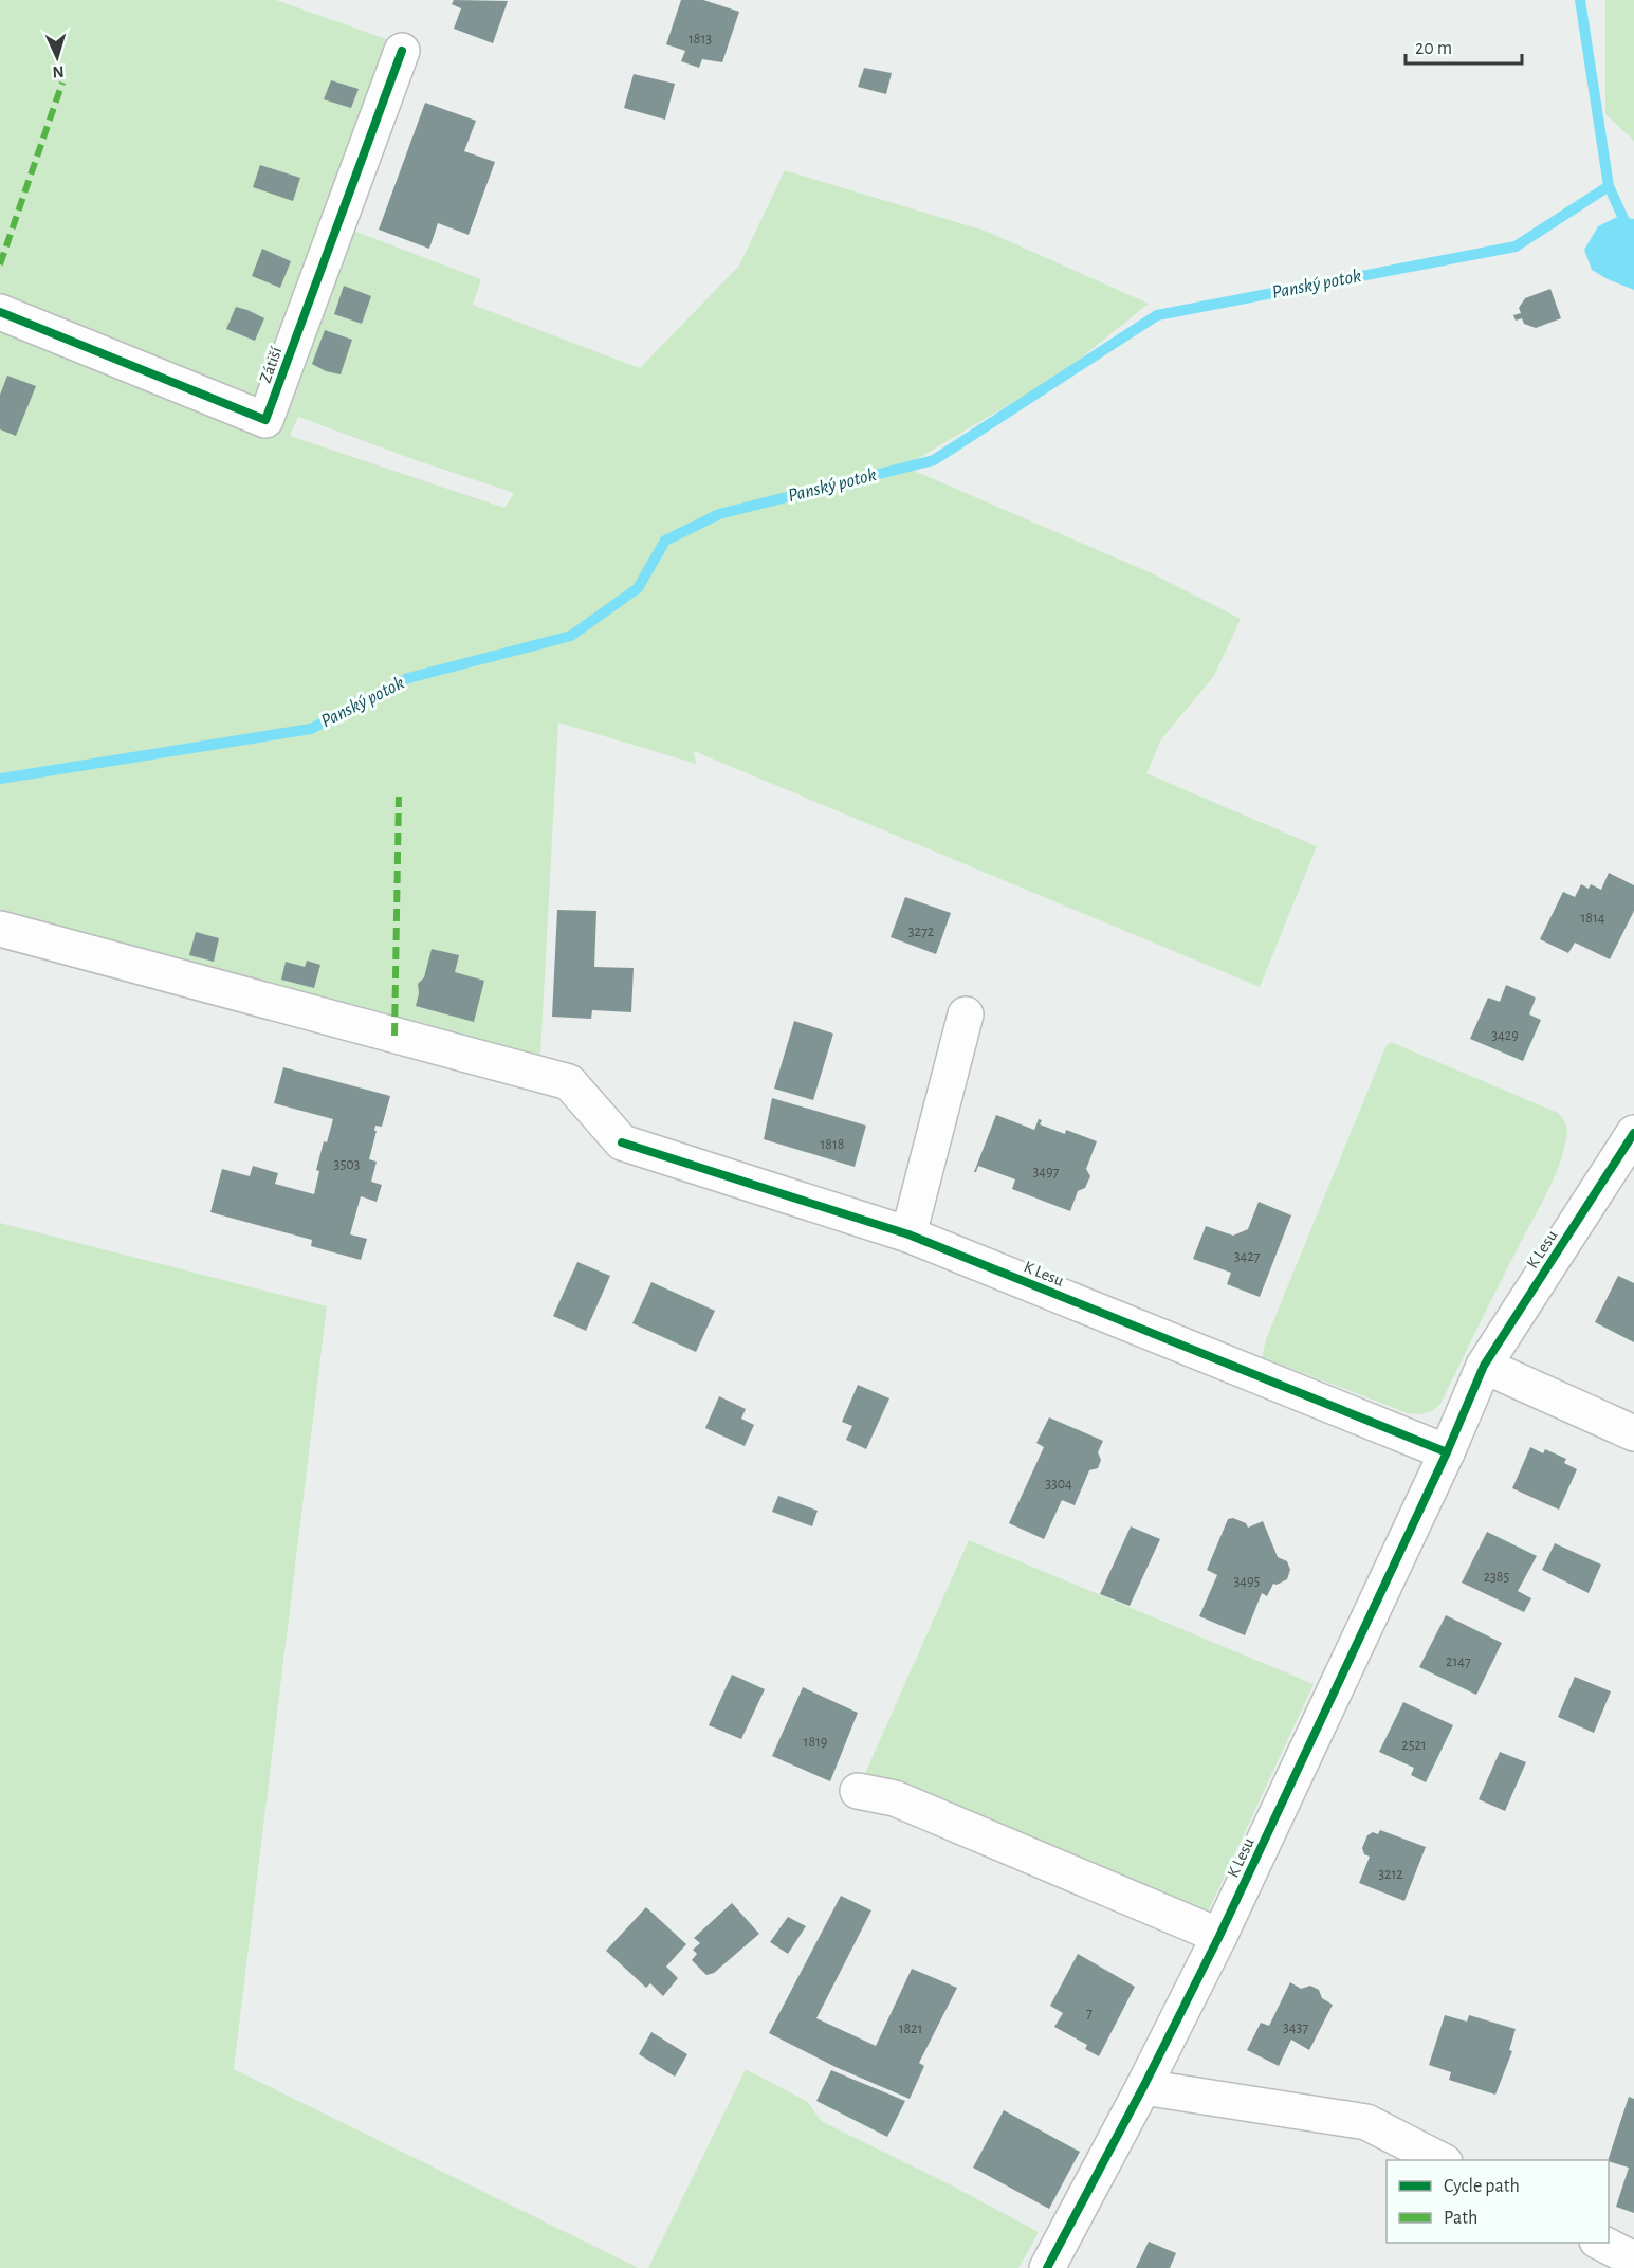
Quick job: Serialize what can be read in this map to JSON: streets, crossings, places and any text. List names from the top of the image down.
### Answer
{
  "streets": {
    "street": ["Zátiší", "K Lesu"]
  },
  "water": ["Panský potok"],
  "house_numbers": [
    "1813",
    "1814",
    "3272",
    "3429",
    "1818",
    "3503",
    "3497",
    "3427",
    "3304",
    "2385",
    "3495",
    "2147",
    "1819",
    "2521",
    "3212",
    "7",
    "3437",
    "1821"
  ],
  "legend": ["Cycle path", "Path"],
  "scale_bar": "20 m",
  "north": "bottom"
}
